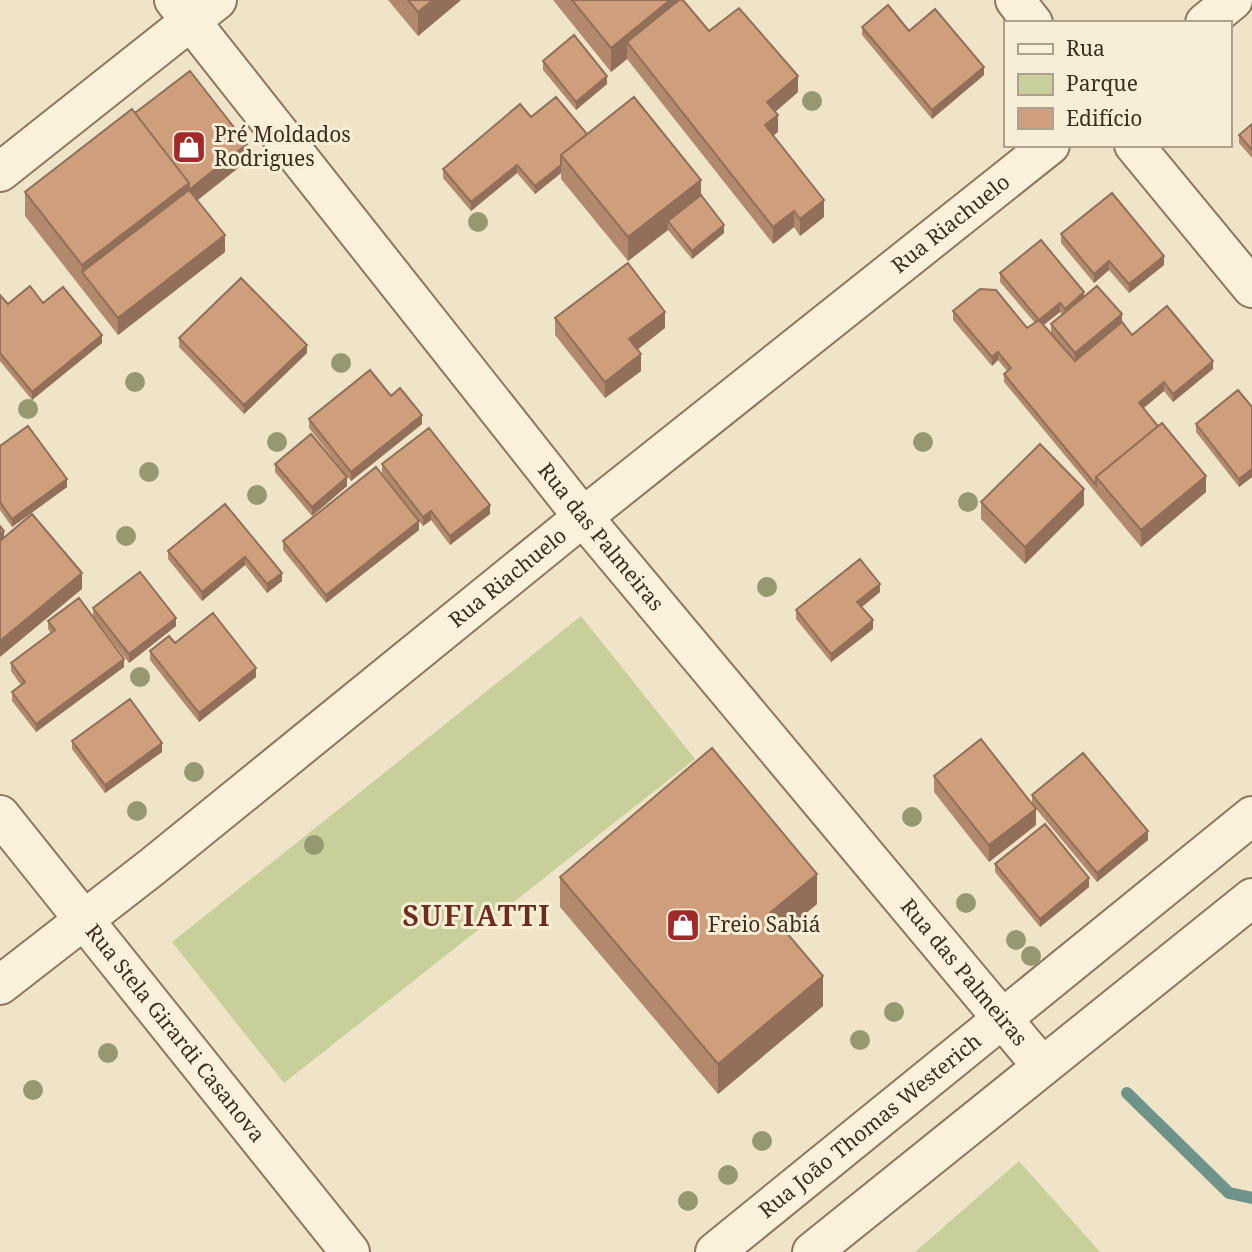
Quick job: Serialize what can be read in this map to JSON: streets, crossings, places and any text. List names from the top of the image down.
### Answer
{
  "streets": {
    "street": [
      "Rua Riachuelo",
      "Rua das Palmeiras",
      "Rua Stela Girardi Casanova",
      "Rua João Thomas Westerich"
    ]
  },
  "crossings": [
    ["Rua Riachuelo", "Rua das Palmeiras"],
    ["Rua Riachuelo", "Rua Stela Girardi Casanova"],
    ["Rua das Palmeiras", "Rua João Thomas Westerich"]
  ],
  "districts": ["SUFIATTI"],
  "places": {
    "shop": ["Pré Moldados Rodrigues", "Freio Sabiá"]
  },
  "legend": ["Rua", "Parque", "Edifício"]
}
